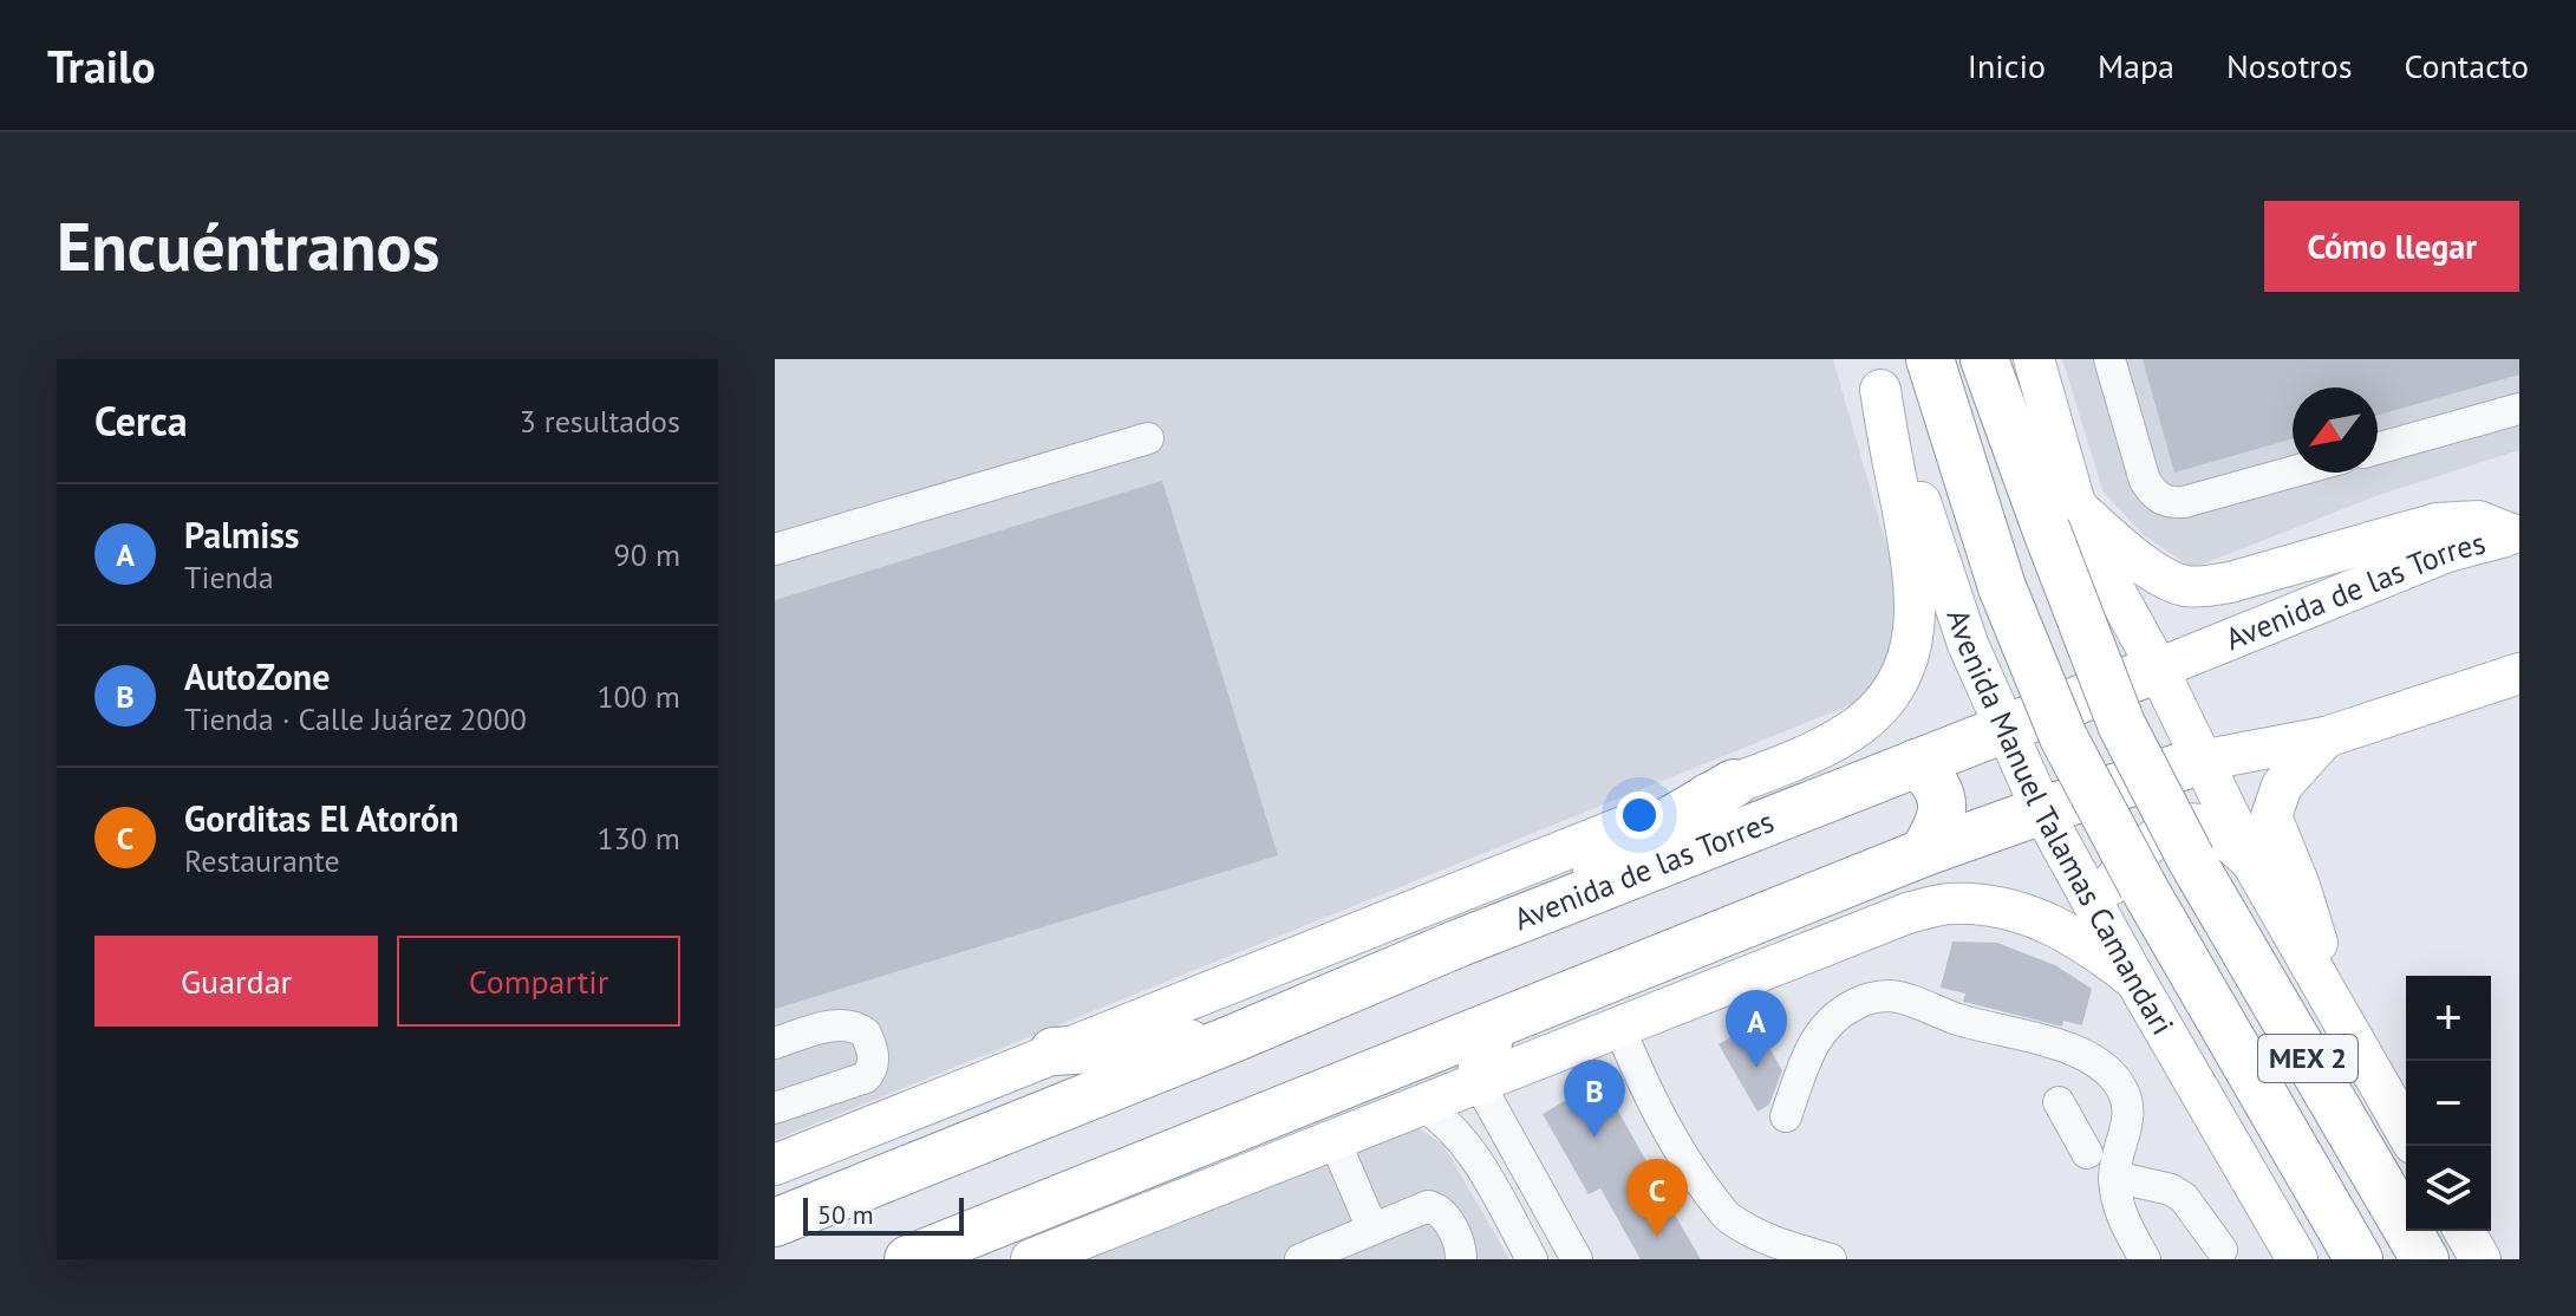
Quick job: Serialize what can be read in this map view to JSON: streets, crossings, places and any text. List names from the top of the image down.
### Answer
{
  "streets": {
    "highway": ["Avenida de las Torres", "MEX 2"],
    "main road": ["Avenida Manuel Talamas Camandari"]
  },
  "crossings": [
    ["Avenida de las Torres", "Avenida Manuel Talamas Camandari"]
  ],
  "scale_bar": "50 m",
  "north": "bottom left",
  "page": {
    "header": "Trailo",
    "nav": [
      "Inicio",
      "Mapa",
      "Nosotros",
      "Contacto"
    ],
    "buttons": [
      "Cómo llegar",
      ["Guardar", "Compartir"]
    ],
    "title": "Encuéntranos",
    "heading": ["Cerca", "3 resultados"],
    "list": [
      {
        "mark": "A",
        "name": "Palmiss",
        "note": "Tienda",
        "value": "90 m"
      },
      {
        "mark": "B",
        "name": "AutoZone",
        "note": "Tienda · Calle Juárez 2000",
        "value": "100 m"
      },
      {
        "mark": "C",
        "name": "Gorditas El Atorón",
        "note": "Restaurante",
        "value": "130 m"
      }
    ],
    "map_buttons": ["+", "−"],
    "pins": ["A", "B", "C"],
    "scale": "50 m"
  }
}
